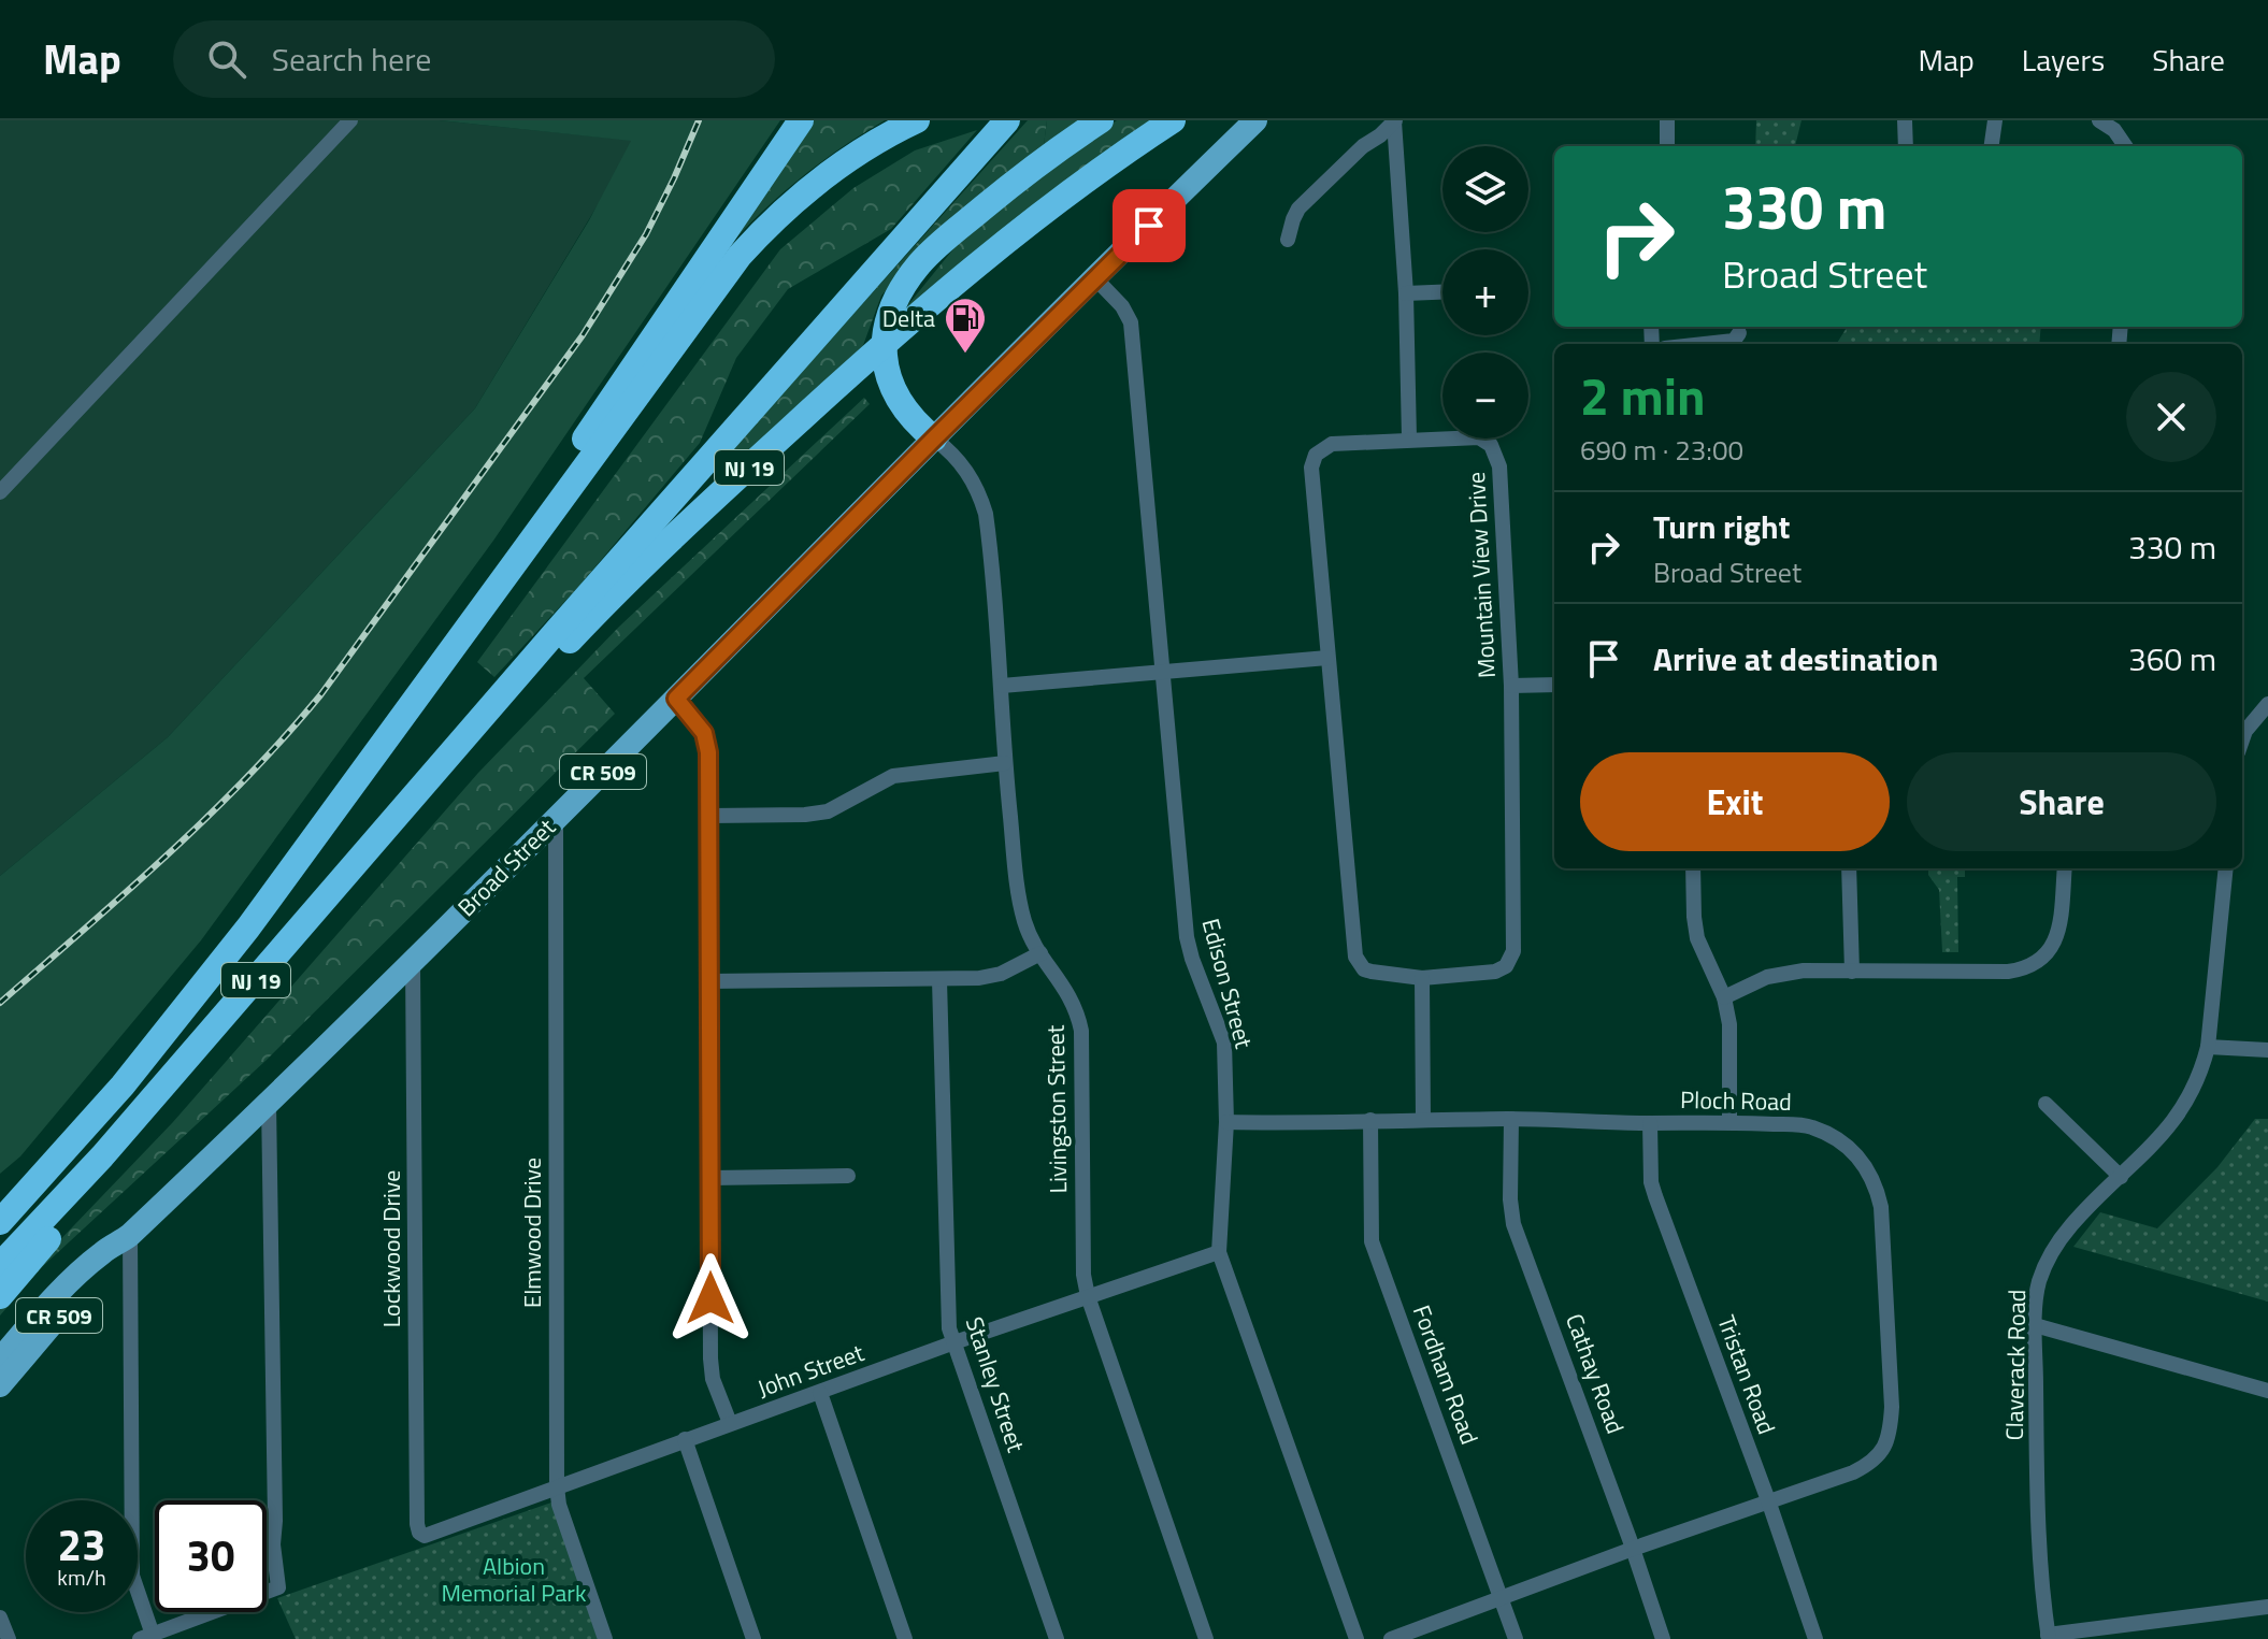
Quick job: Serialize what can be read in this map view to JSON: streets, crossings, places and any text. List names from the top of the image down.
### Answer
{
  "streets": {
    "highway": ["NJ 19"],
    "main road": ["CR 509", "Broad Street"],
    "street": [
      "Mountain View Drive",
      "Edison Street",
      "Ploch Road",
      "Livingston Street",
      "Elmwood Drive",
      "Lockwood Drive",
      "Claverack Road",
      "John Street",
      "Cathay Road",
      "Fordham Road",
      "Tristan Road",
      "Stanley Street"
    ]
  },
  "crossings": [
    ["Broad Street", "Edison Street"],
    ["Broad Street", "Livingston Street"],
    ["Broad Street", "Elmwood Drive"],
    ["Broad Street", "Lockwood Drive"],
    ["Edison Street", "Ploch Road"],
    ["Edison Street", "John Street"],
    ["Ploch Road", "Cathay Road"],
    ["Ploch Road", "Fordham Road"],
    ["Ploch Road", "Tristan Road"],
    ["Livingston Street", "John Street"],
    ["Elmwood Drive", "John Street"],
    ["Lockwood Drive", "John Street"],
    ["John Street", "Stanley Street"]
  ],
  "parks": ["Albion Memorial Park"],
  "places": {
    "fuel station": ["Delta"]
  },
  "page": {
    "header": "Map",
    "search": "Search here",
    "nav": ["Map", "Layers", "Share"],
    "map_buttons": ["+", "−"],
    "turn": ["330 m", "Broad Street"],
    "heading": ["2 min", "690 m · 23:00"],
    "list": [
      {
        "name": "Turn right",
        "note": "Broad Street",
        "value": "330 m"
      },
      {
        "name": "Arrive at destination",
        "value": "360 m"
      }
    ],
    "buttons": ["Exit", "Share"],
    "speed": "23 km/h",
    "limit": "30"
  }
}
